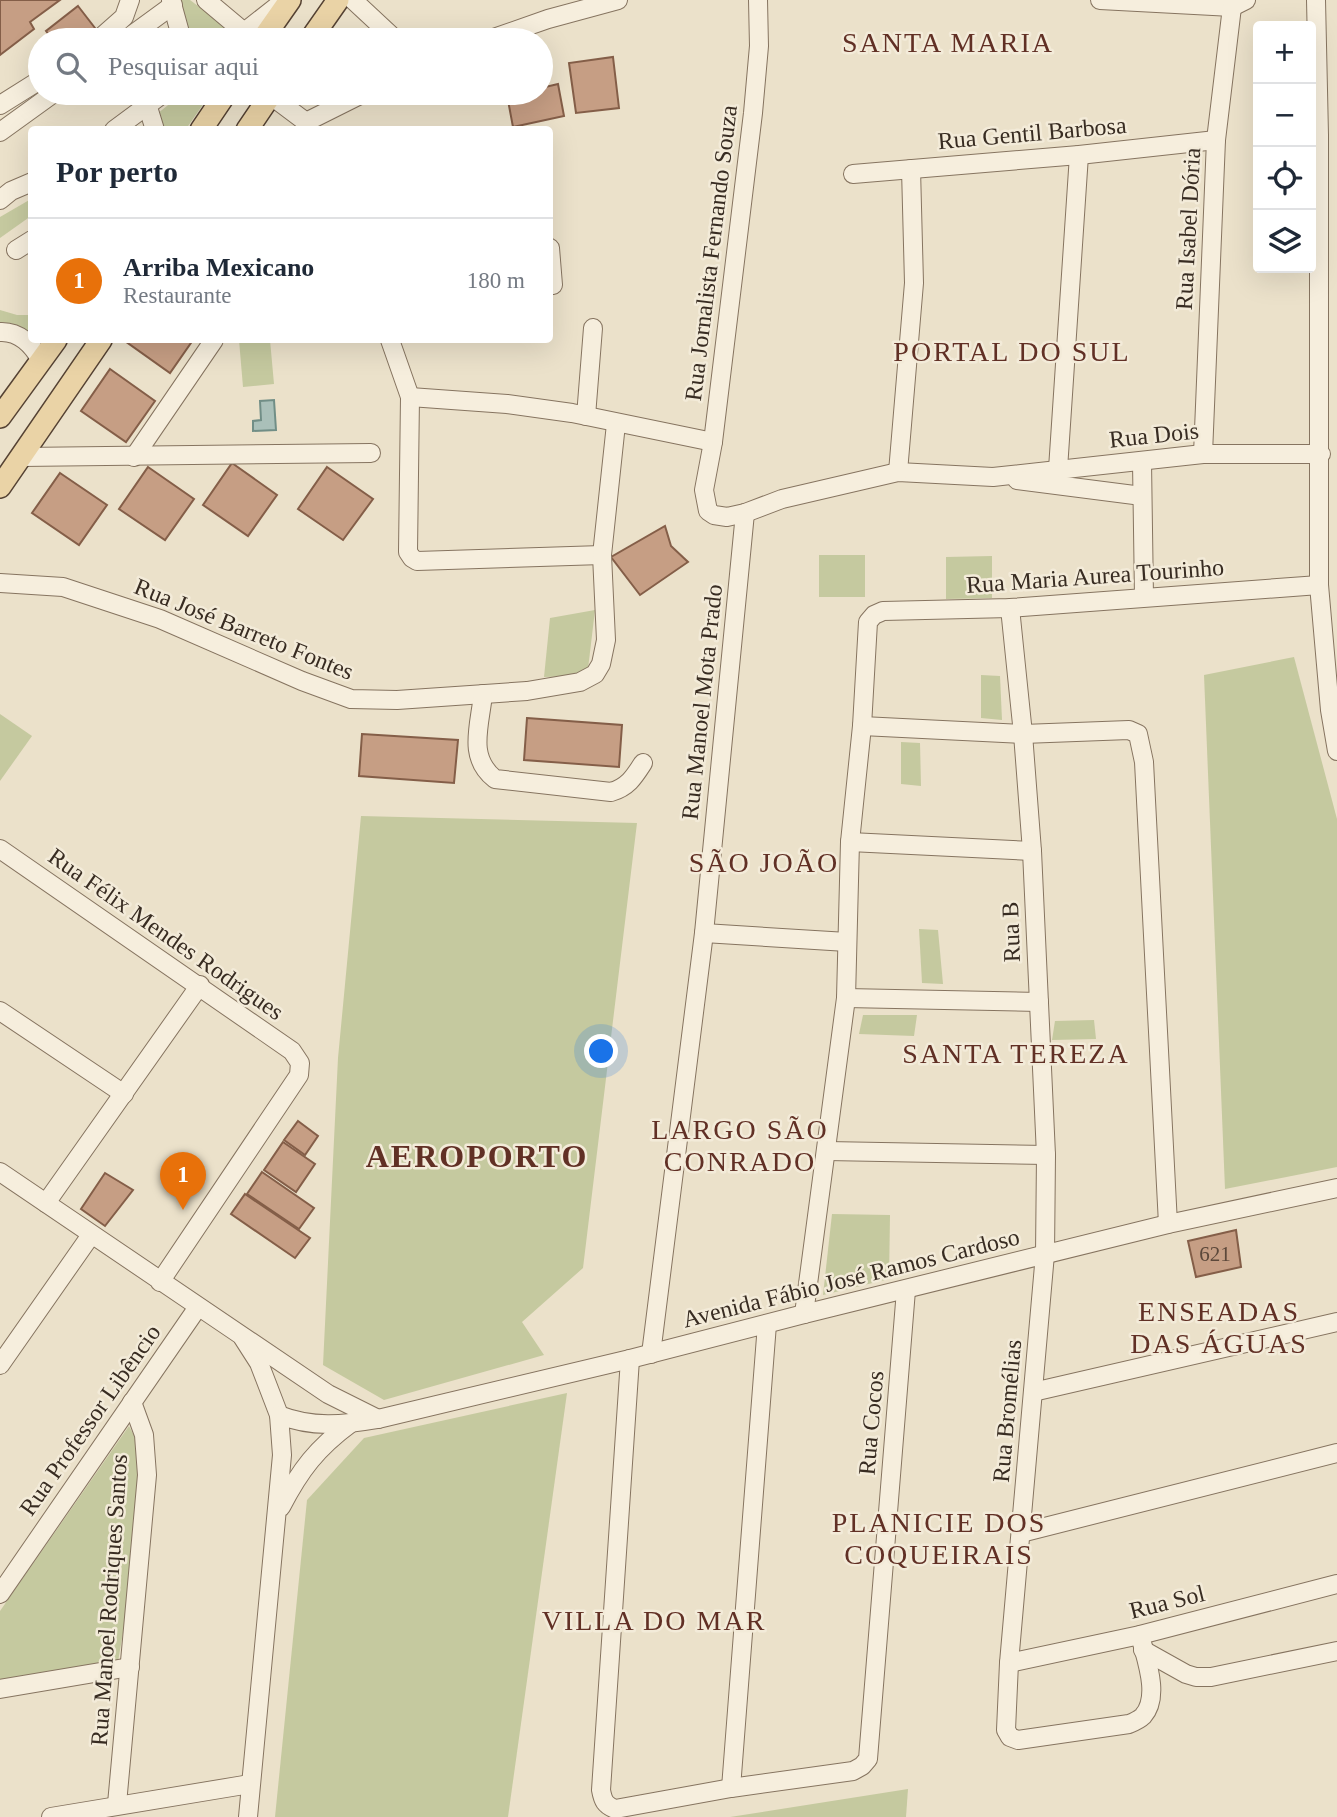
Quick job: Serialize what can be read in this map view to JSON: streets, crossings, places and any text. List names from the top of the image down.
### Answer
{
  "streets": {
    "street": [
      "Rua Gentil Barbosa",
      "Rua Isabel Dória",
      "Rua Jornalista Fernando Souza",
      "Rua Dois",
      "Rua Maria Aurea Tourinho",
      "Rua José Barreto Fontes",
      "Rua Manoel Mota Prado",
      "Rua B",
      "Rua Félix Mendes Rodrigues",
      "Avenida Fábio José Ramos Cardoso",
      "Rua Bromélias",
      "Rua Professor Libêncio",
      "Rua Cocos",
      "Rua Manoel Rodriques Santos",
      "Rua Sol"
    ]
  },
  "crossings": [
    ["Rua Gentil Barbosa", "Rua Isabel Dória"],
    ["Rua Isabel Dória", "Rua Dois"],
    ["Rua Jornalista Fernando Souza", "Rua Dois"],
    ["Rua Dois", "Rua Manoel Mota Prado"],
    ["Rua Maria Aurea Tourinho", "Rua B"],
    ["Rua Manoel Mota Prado", "Avenida Fábio José Ramos Cardoso"],
    ["Rua B", "Avenida Fábio José Ramos Cardoso"],
    ["Rua B", "Rua Bromélias"],
    ["Avenida Fábio José Ramos Cardoso", "Rua Bromélias"],
    ["Avenida Fábio José Ramos Cardoso", "Rua Cocos"],
    ["Rua Bromélias", "Rua Sol"],
    ["Rua Professor Libêncio", "Rua Manoel Rodriques Santos"]
  ],
  "districts": [
    "SANTA MARIA",
    "PORTAL DO SUL",
    "SÃO JOÃO",
    "SANTA TEREZA",
    "LARGO SÃO CONRADO",
    "AEROPORTO",
    "ENSEADAS DAS ÁGUAS",
    "PLANICIE DOS COQUEIRAIS",
    "VILLA DO MAR"
  ],
  "house_numbers": ["621"],
  "page": {
    "map_buttons": ["+", "−"],
    "search": "Pesquisar aqui",
    "heading": "Por perto",
    "list": [
      {
        "mark": "1",
        "name": "Arriba Mexicano",
        "note": "Restaurante",
        "value": "180 m"
      }
    ],
    "pins": "1"
  }
}
